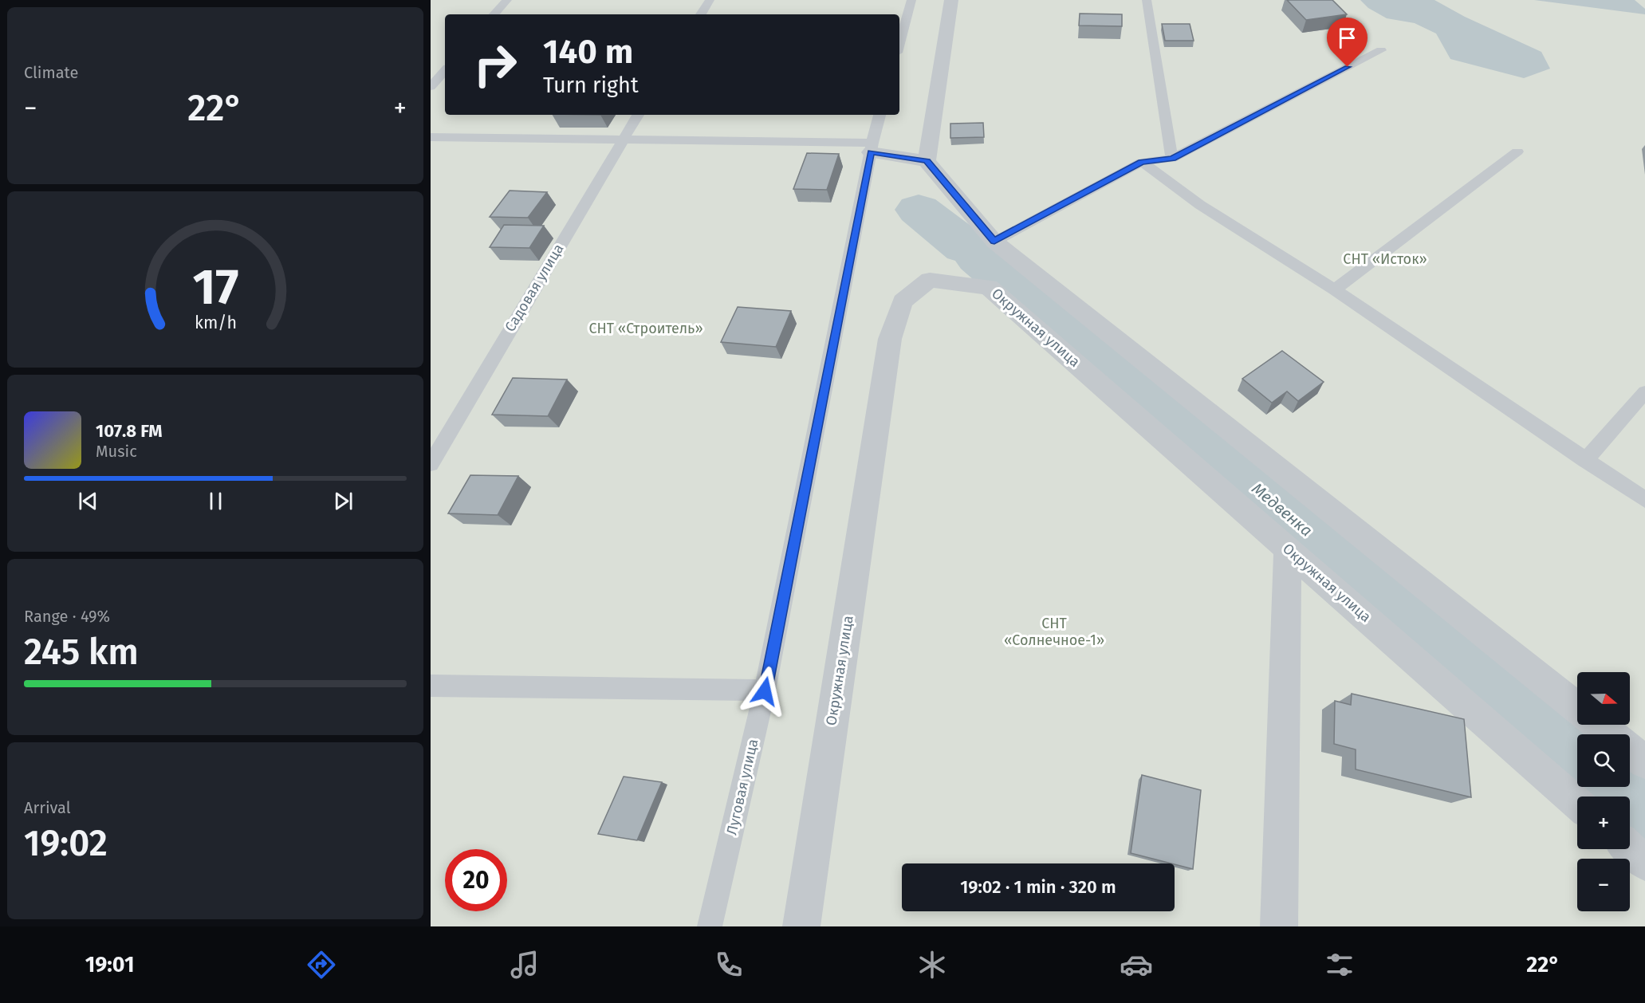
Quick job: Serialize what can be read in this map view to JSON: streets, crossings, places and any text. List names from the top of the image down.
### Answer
{
  "streets": {
    "street": ["Окружная улица"],
    "lane": ["Садовая улица", "Луговая улица"]
  },
  "water": ["Медвенка"],
  "parks": ["СНТ «Исток»", "СНТ «Строитель»", "СНТ «Солнечное-1»"],
  "north": "right",
  "page": {
    "tile": [
      "Climate",
      ["Range · 49%", "245 km"],
      ["Arrival", "19:02"]
    ],
    "turn": ["140 m", "Turn right"],
    "heat": ["−", "22°", "+"],
    "song": ["107.8 FM", "Music"],
    "map_buttons": ["+", "−"],
    "limit": "20",
    "trip": "19:02 · 1 min · 320 m",
    "tabs": ["19:01", "22°"],
    "gauge": ["17", "km/h"]
  }
}
